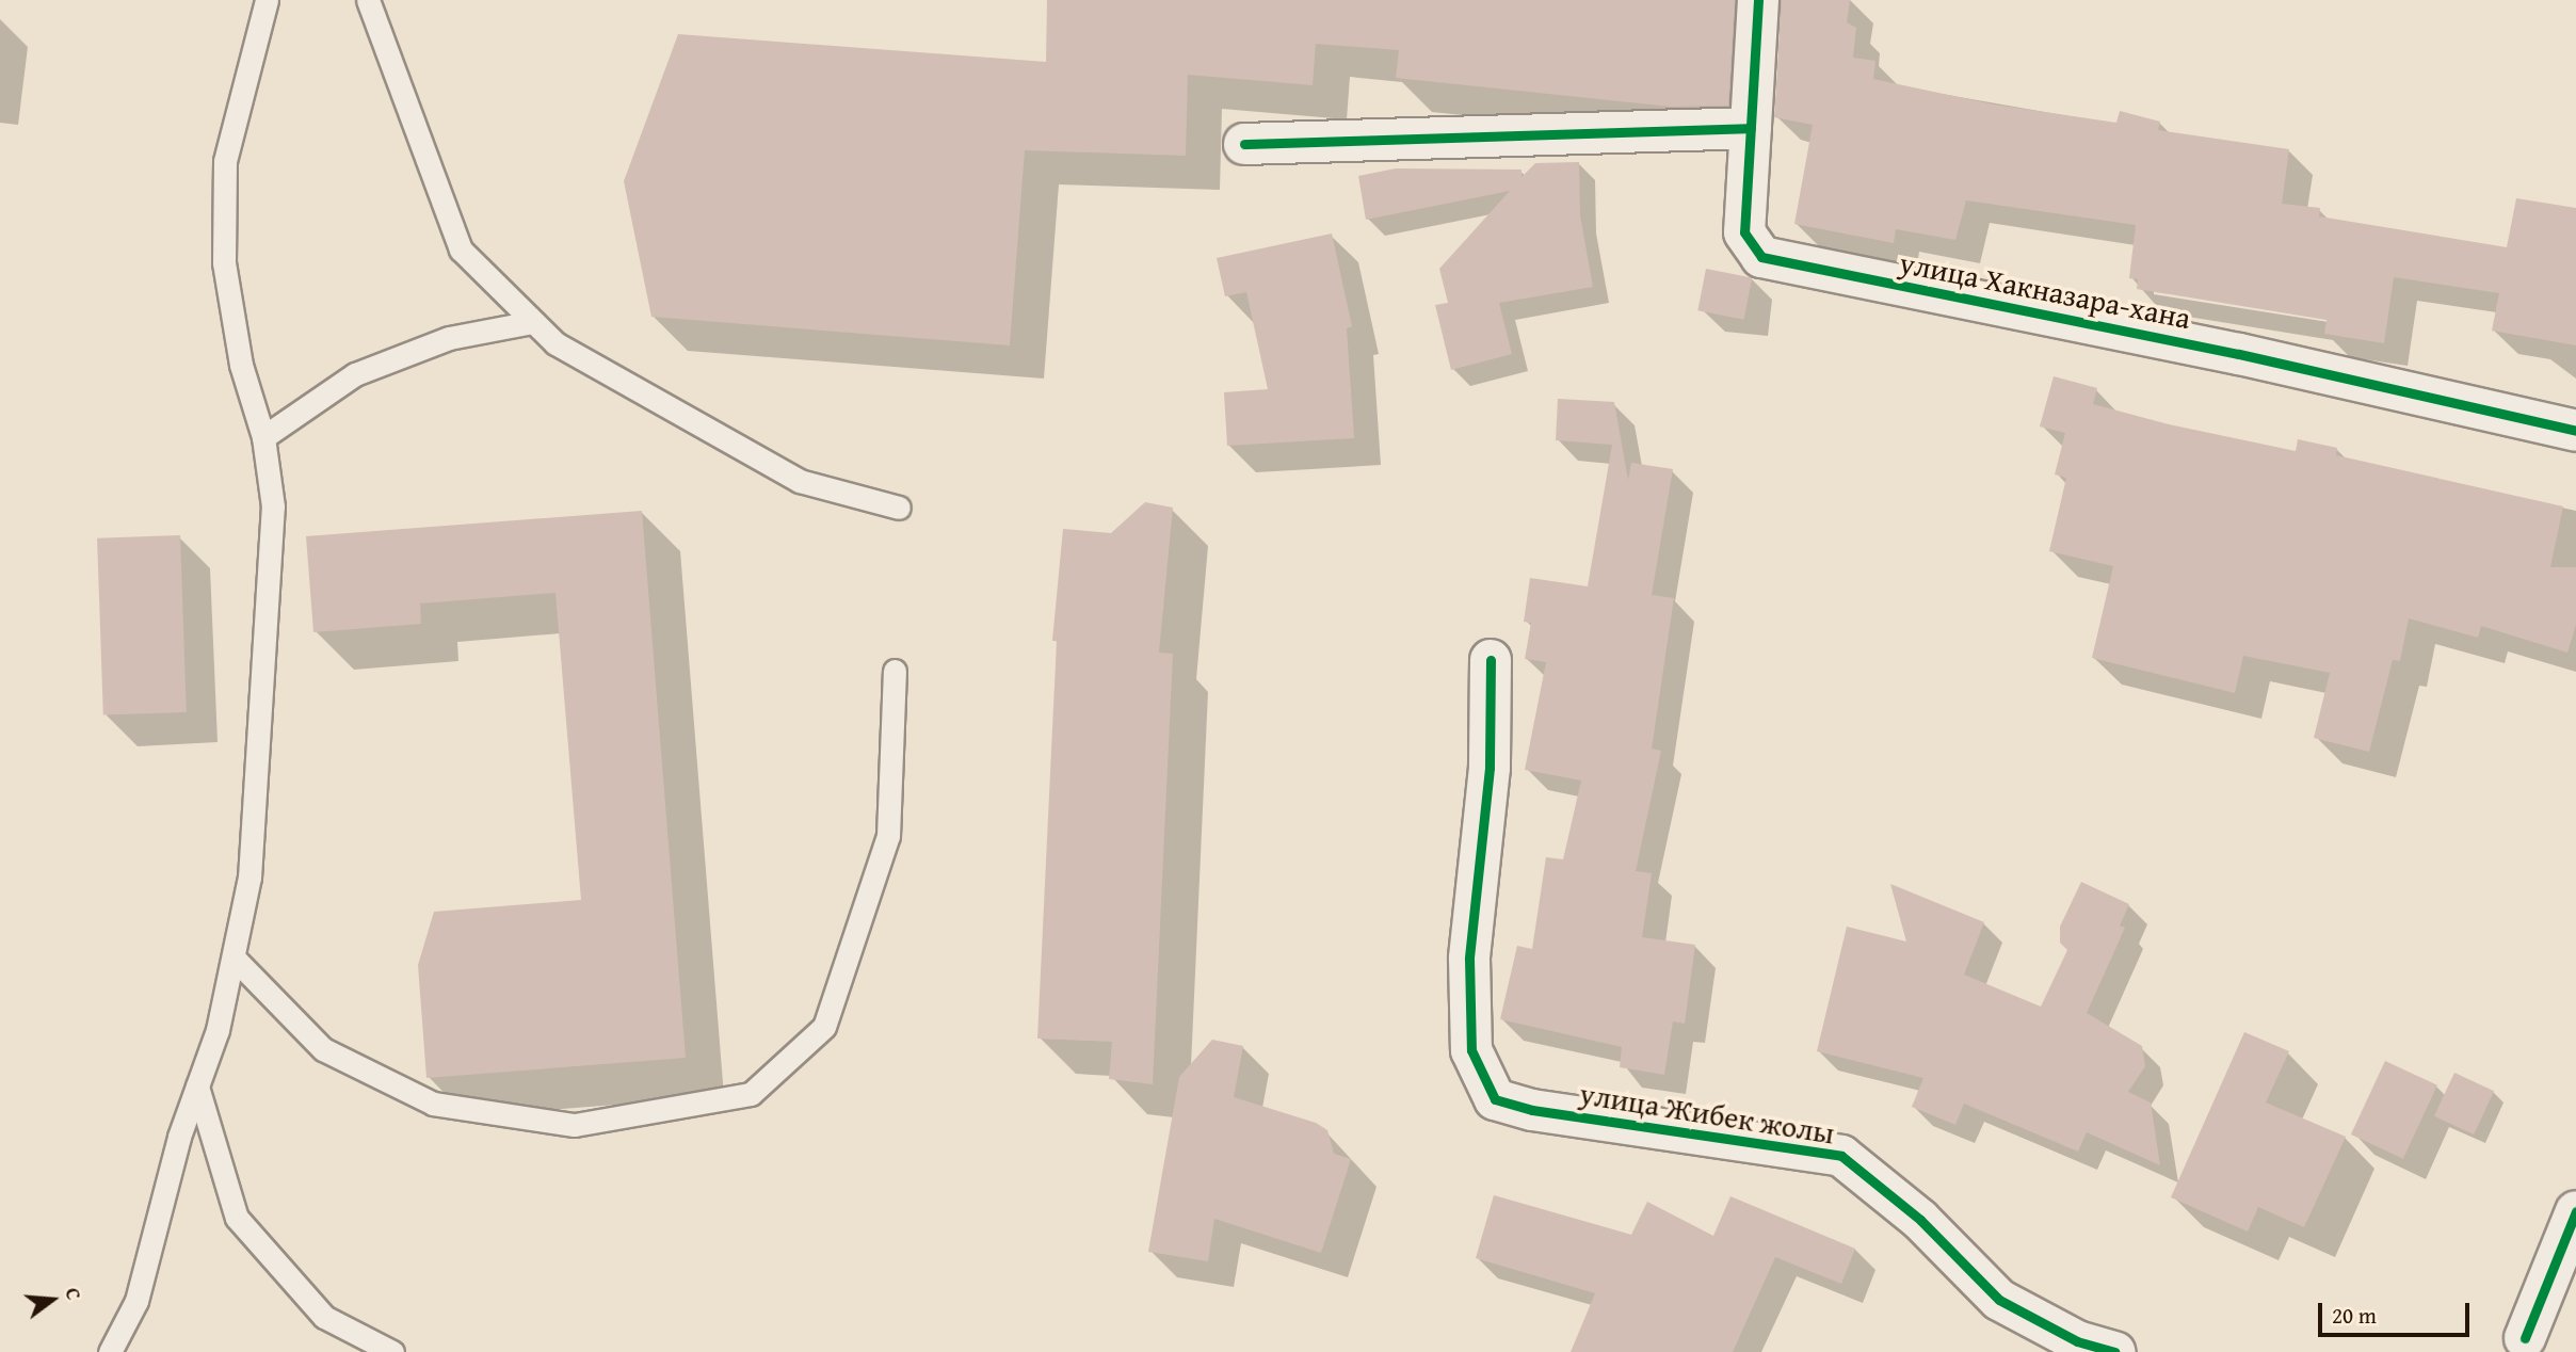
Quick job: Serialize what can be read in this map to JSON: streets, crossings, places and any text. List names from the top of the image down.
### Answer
{
  "streets": {
    "street": ["улица Хакназара-хана", "улица Жибек жолы"]
  },
  "scale_bar": "20 m",
  "north": "right"
}
